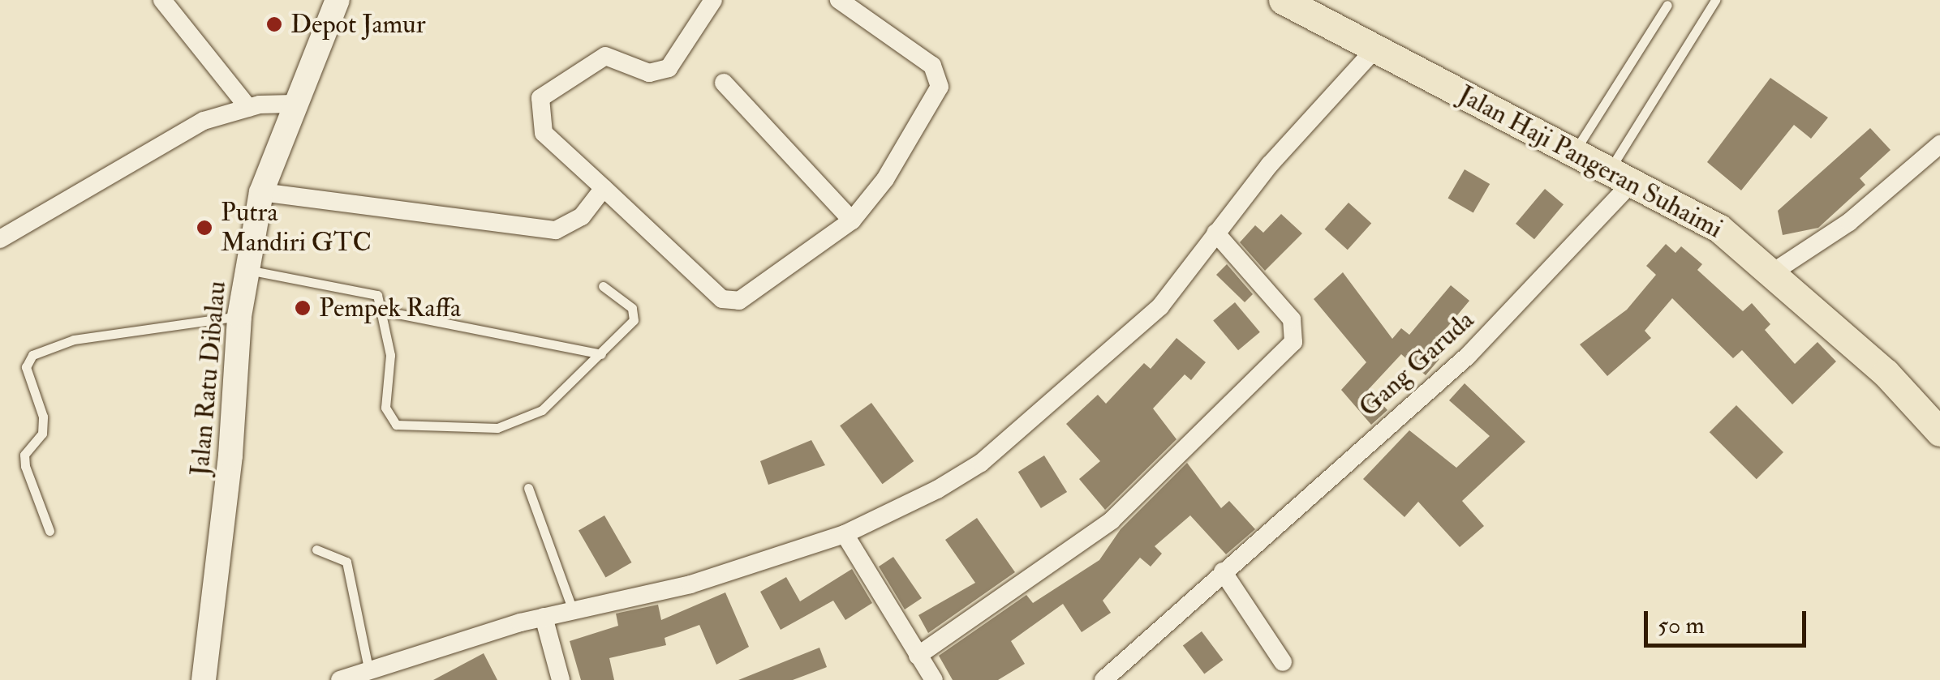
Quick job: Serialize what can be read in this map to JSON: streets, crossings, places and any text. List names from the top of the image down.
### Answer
{
  "streets": {
    "main road": ["Jalan Haji Pangeran Suhaimi", "Jalan Ratu Dibalau"],
    "street": ["Gang Garuda"]
  },
  "crossings": [
    ["Jalan Haji Pangeran Suhaimi", "Gang Garuda"]
  ],
  "places": ["Depot Jamur", "Putra Mandiri GTC", "Pempek Raffa"],
  "scale_bar": "50 m"
}
